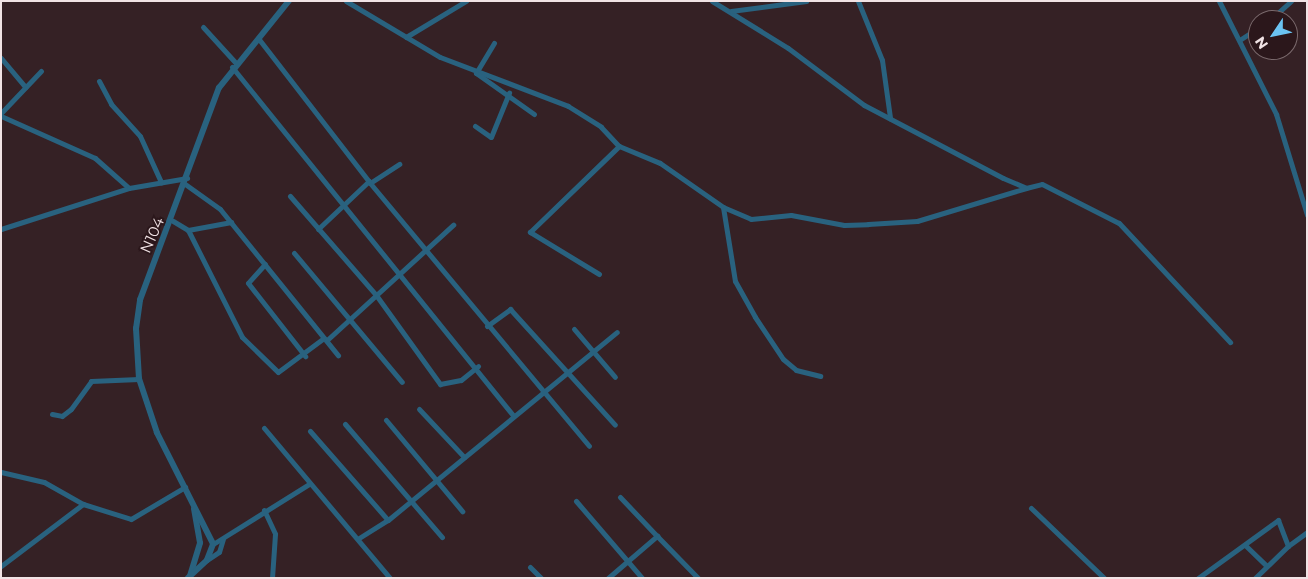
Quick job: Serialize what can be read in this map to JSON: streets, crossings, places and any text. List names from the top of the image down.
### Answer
{
  "streets": {
    "street": ["N104"]
  },
  "north": "bottom left"
}
